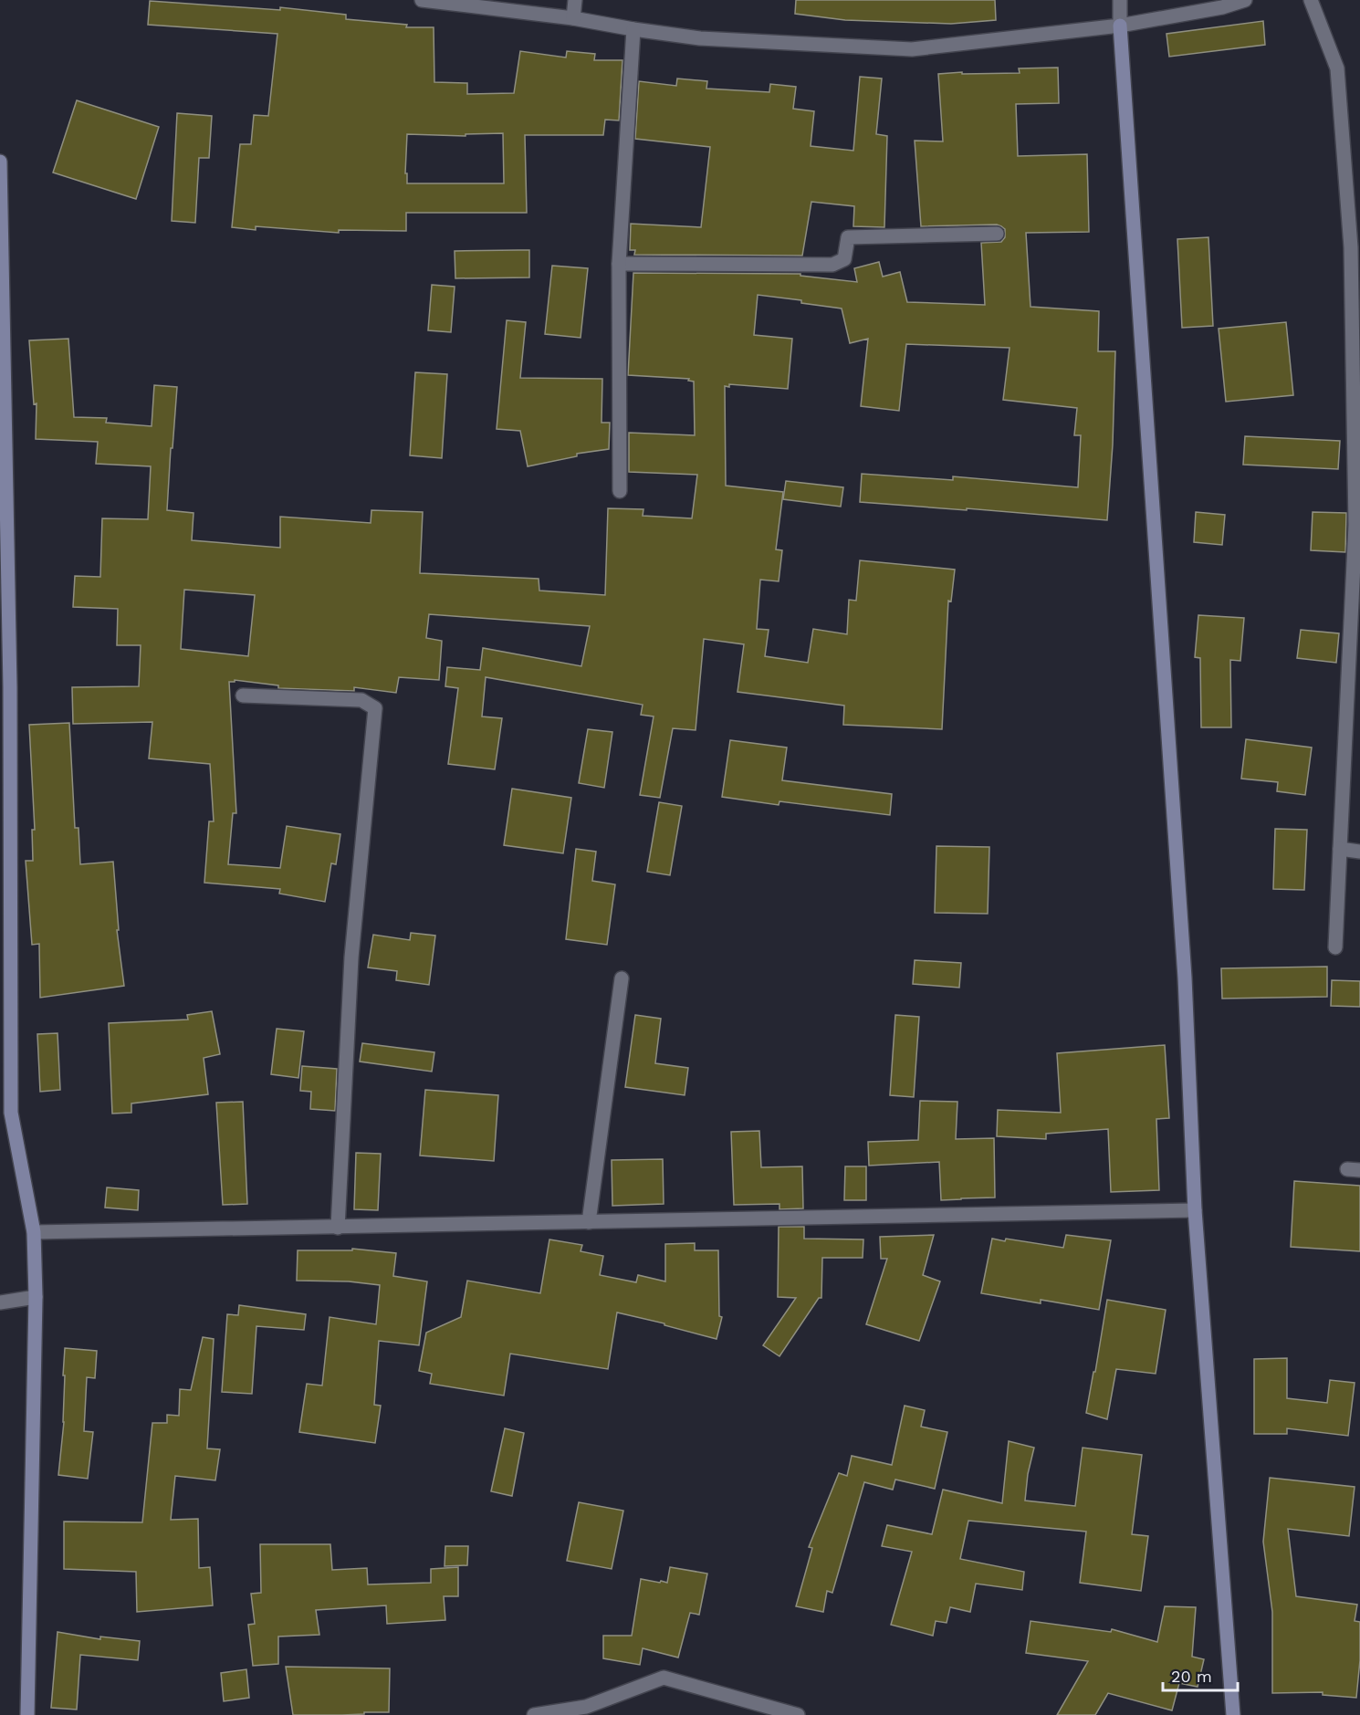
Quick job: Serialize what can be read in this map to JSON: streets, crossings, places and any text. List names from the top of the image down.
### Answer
{
  "scale_bar": "20 m"
}
